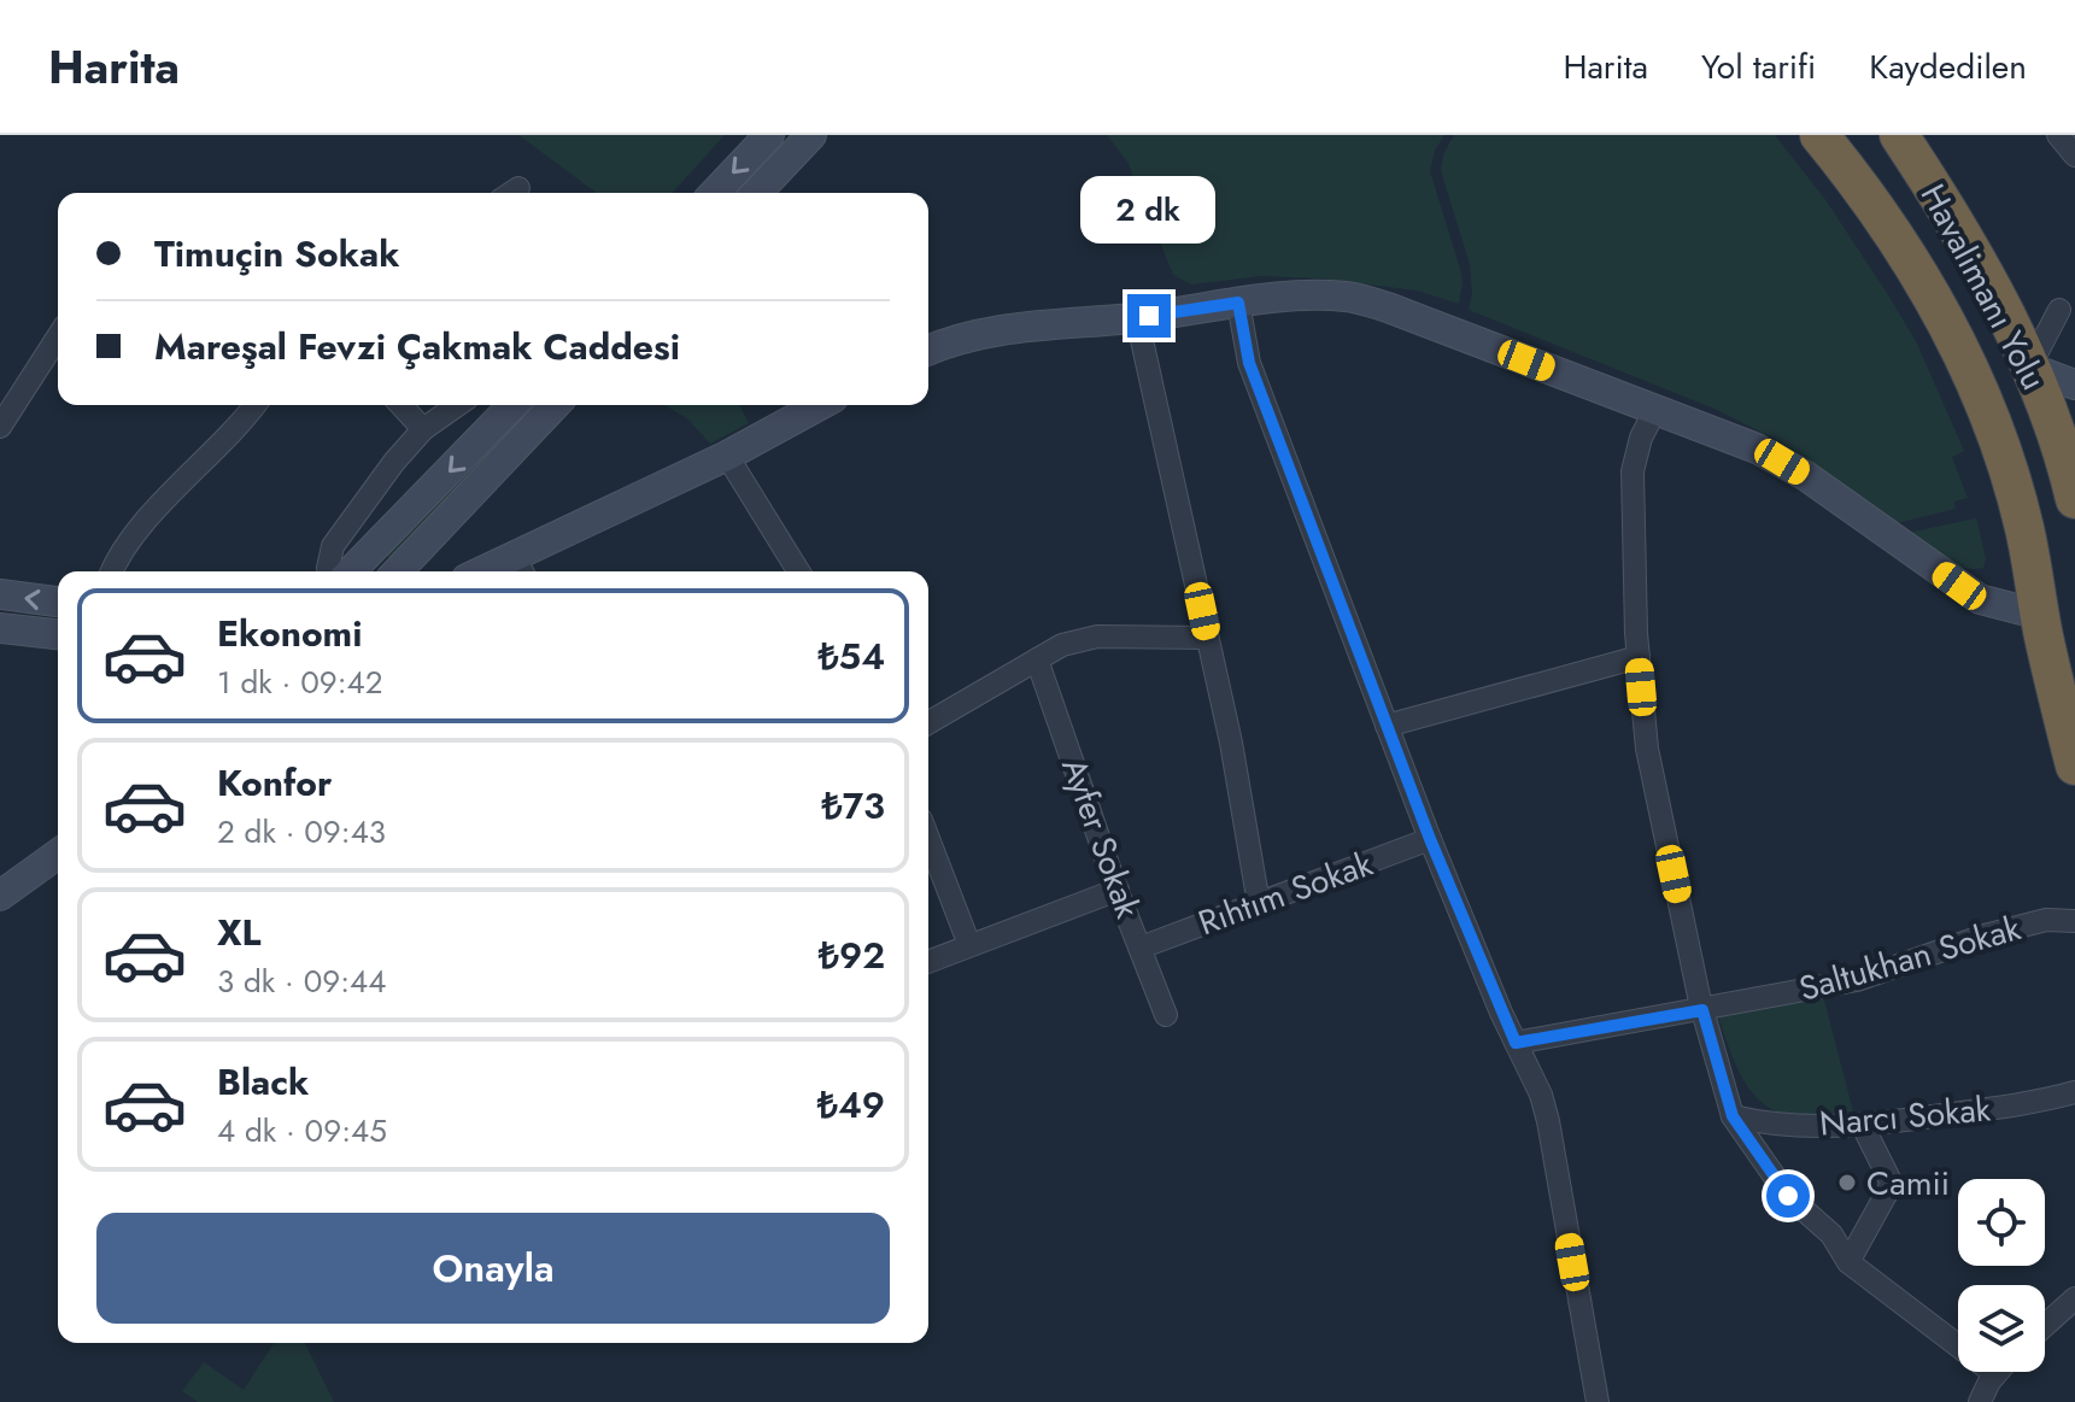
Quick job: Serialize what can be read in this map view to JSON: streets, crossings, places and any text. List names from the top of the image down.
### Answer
{
  "streets": {
    "highway": ["Havalimanı Yolu"],
    "street": [
      "Ayfer Sokak",
      "Rıhtım Sokak",
      "Saltukhan Sokak",
      "Narcı Sokak"
    ]
  },
  "crossings": [
    ["Ayfer Sokak", "Rıhtım Sokak"]
  ],
  "places": ["Camii"],
  "page": {
    "header": "Harita",
    "nav": ["Harita", "Yol tarifi", "Kaydedilen"],
    "bubble": "2 dk",
    "banner": ["Timuçin Sokak", "Mareşal Fevzi Çakmak Caddesi"],
    "list": [
      {
        "name": "Ekonomi",
        "note": "1 dk · 09:42",
        "value": "₺54"
      },
      {
        "name": "Konfor",
        "note": "2 dk · 09:43",
        "value": "₺73"
      },
      {
        "name": "XL",
        "note": "3 dk · 09:44",
        "value": "₺92"
      },
      {
        "name": "Black",
        "note": "4 dk · 09:45",
        "value": "₺49"
      }
    ],
    "buttons": "Onayla"
  }
}
